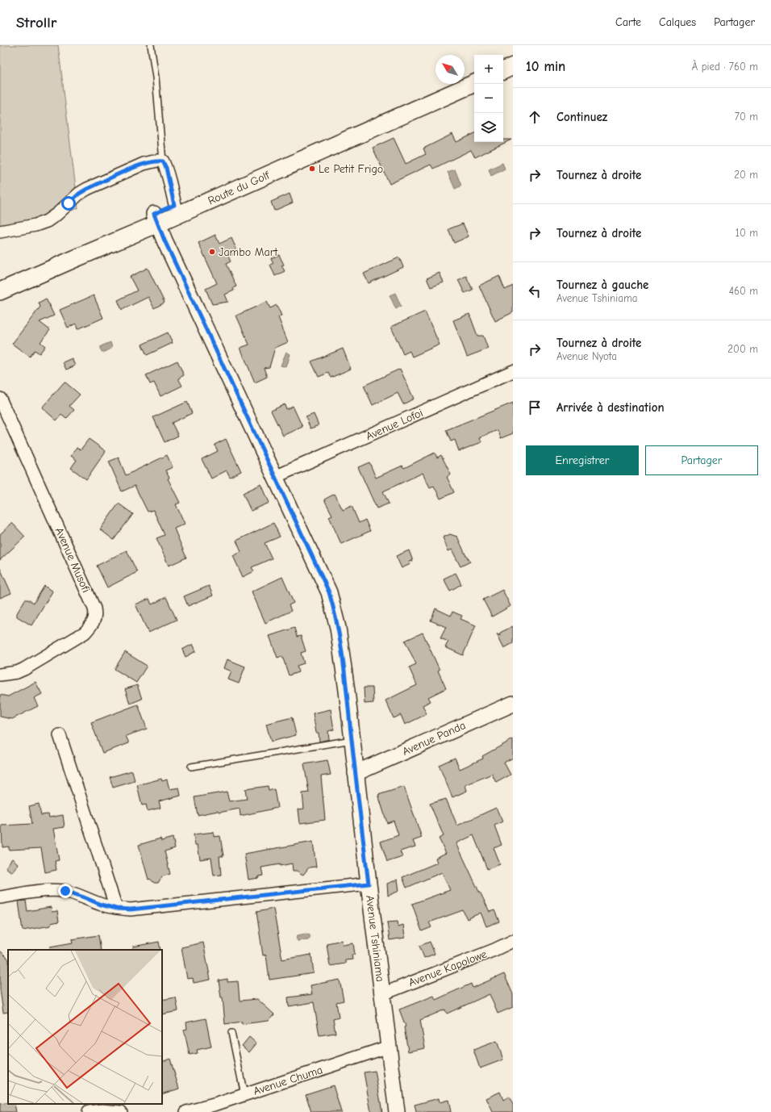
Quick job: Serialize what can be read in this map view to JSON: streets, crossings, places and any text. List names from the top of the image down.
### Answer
{
  "streets": {
    "main road": ["Route du Golf"],
    "street": [
      "Avenue Lofoi",
      "Avenue Musofi",
      "Avenue Panda",
      "Avenue Tshiniama",
      "Avenue Kapolowe",
      "Avenue Chuma"
    ]
  },
  "crossings": [
    ["Route du Golf", "Avenue Tshiniama"],
    ["Avenue Lofoi", "Avenue Tshiniama"],
    ["Avenue Panda", "Avenue Tshiniama"],
    ["Avenue Tshiniama", "Avenue Kapolowe"],
    ["Avenue Tshiniama", "Avenue Chuma"]
  ],
  "places": ["Le Petit Frigo", "Jambo Mart"],
  "north": "top left",
  "page": {
    "header": "Strollr",
    "nav": ["Carte", "Calques", "Partager"],
    "heading": ["10 min", "À pied · 760 m"],
    "map_buttons": ["+", "−"],
    "list": [
      ["Continuez", "70 m"],
      ["Tournez à droite", "20 m"],
      ["Tournez à droite", "10 m"],
      ["Tournez à gauche", "Avenue Tshiniama", "460 m"],
      ["Tournez à droite", "Avenue Nyota", "200 m"],
      "Arrivée à destination"
    ],
    "buttons": ["Enregistrer", "Partager"]
  }
}
